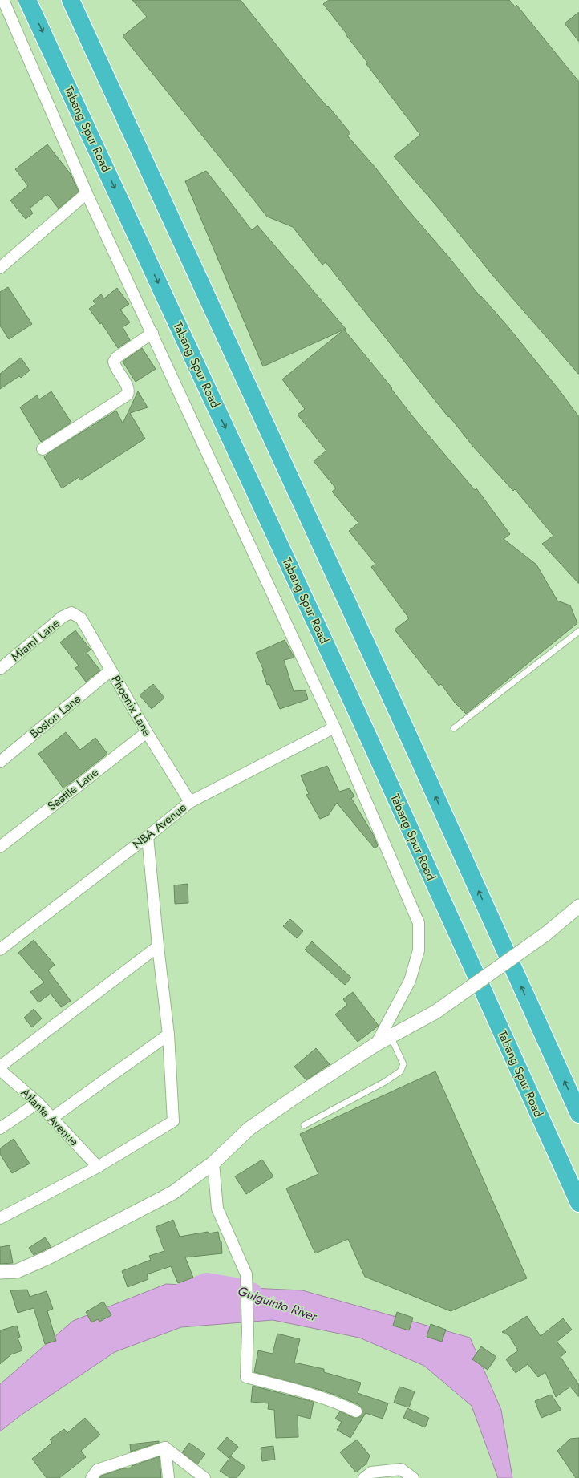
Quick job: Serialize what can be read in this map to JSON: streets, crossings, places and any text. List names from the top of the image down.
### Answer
{
  "streets": {
    "highway": ["Tabang Spur Road"],
    "street": [
      "Miami Lane",
      "Phoenix Lane",
      "Boston Lane",
      "Seattle Lane",
      "NBA Avenue",
      "Atlanta Avenue"
    ]
  },
  "crossings": [
    ["Miami Lane", "Phoenix Lane"],
    ["Phoenix Lane", "Boston Lane"],
    ["Phoenix Lane", "Seattle Lane"],
    ["Phoenix Lane", "NBA Avenue"]
  ],
  "water": ["Guiguinto River"]
}
